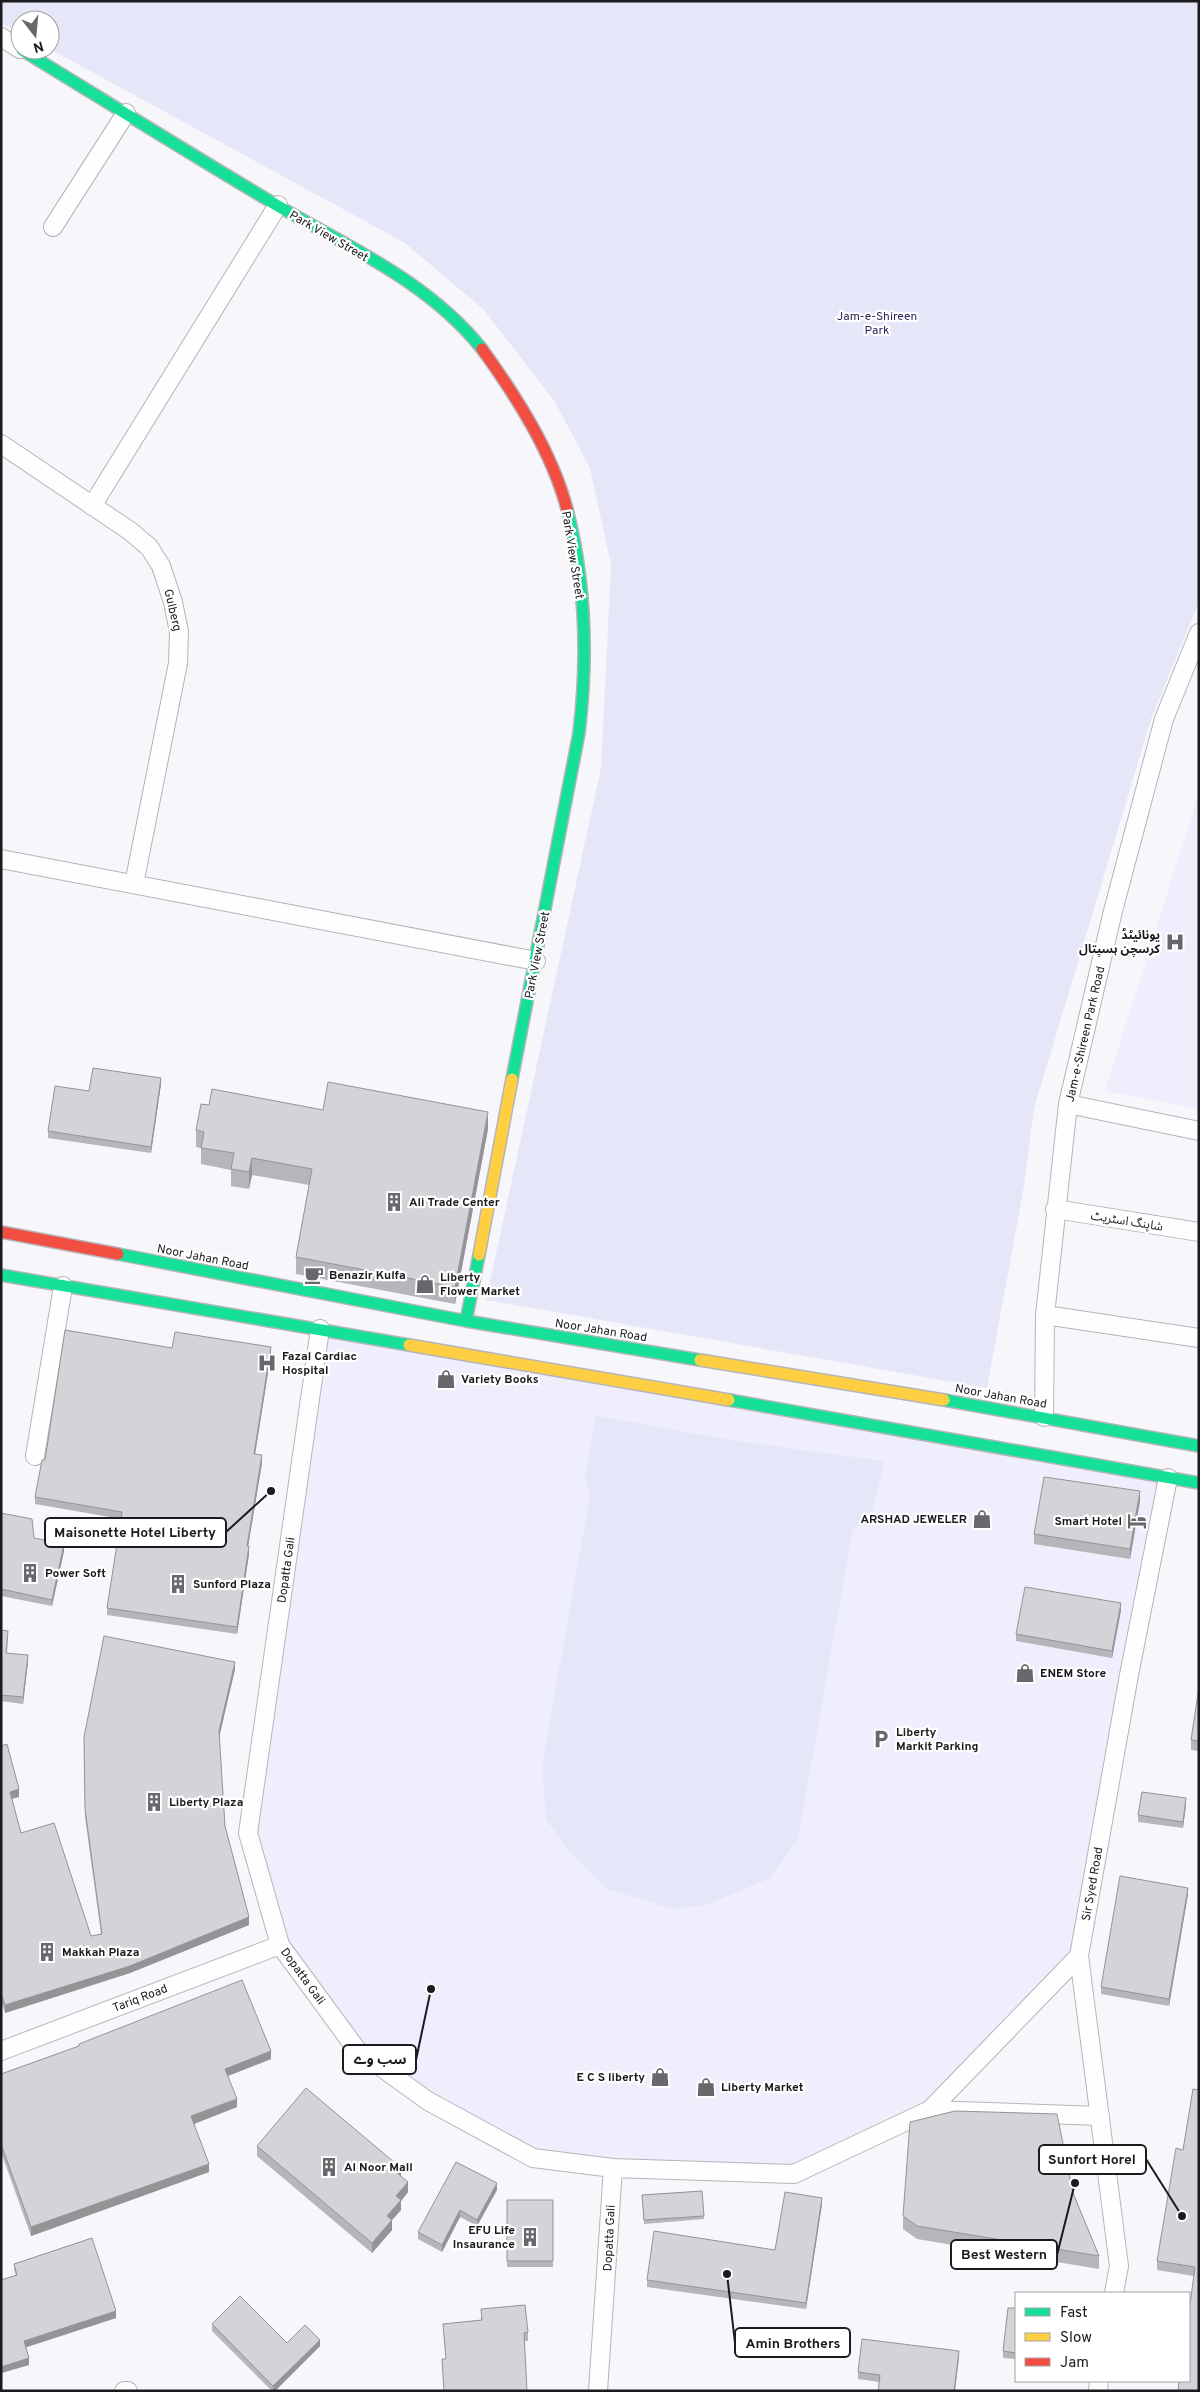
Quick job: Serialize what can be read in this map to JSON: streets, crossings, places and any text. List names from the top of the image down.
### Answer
{
  "streets": {
    "street": [
      "Park View Street",
      "Gulberg",
      "Jam-e-Shireen Park Road",
      "شاپنگ اسٹریٹ",
      "Noor Jahan Road",
      "Dopatta Gali",
      "Sir Syed Road",
      "Tariq Road"
    ]
  },
  "crossings": [
    ["Park View Street", "Noor Jahan Road"],
    ["Jam-e-Shireen Park Road", "شاپنگ اسٹریٹ"],
    ["Jam-e-Shireen Park Road", "Noor Jahan Road"],
    ["Dopatta Gali", "Tariq Road"]
  ],
  "parks": ["Jam-e-Shireen Park"],
  "places": {
    "hospital": ["یونائیٹڈ کرسچن ہسپتال", "Fazal Cardiac Hospital"],
    "building": [
      "Ali Trade Center",
      "Power Soft",
      "Sunford Plaza",
      "Liberty Plaza",
      "Makkah Plaza",
      "Al Noor Mall",
      "EFU Life Insaurance"
    ],
    "cafe": ["Benazir Kulfa"],
    "shop": [
      "Liberty Flower Market",
      "Variety Books",
      "ARSHAD JEWELER",
      "ENEM Store",
      "E C S liberty",
      "Liberty Market"
    ],
    "other": [
      "Maisonette Hotel Liberty",
      "سب وے",
      "Best Western",
      "Sunfort Horel",
      "Amin Brothers"
    ],
    "hotel": ["Smart Hotel"],
    "parking": ["Liberty Markit Parking"]
  },
  "legend": ["Fast", "Slow", "Jam"],
  "north": "bottom"
}
